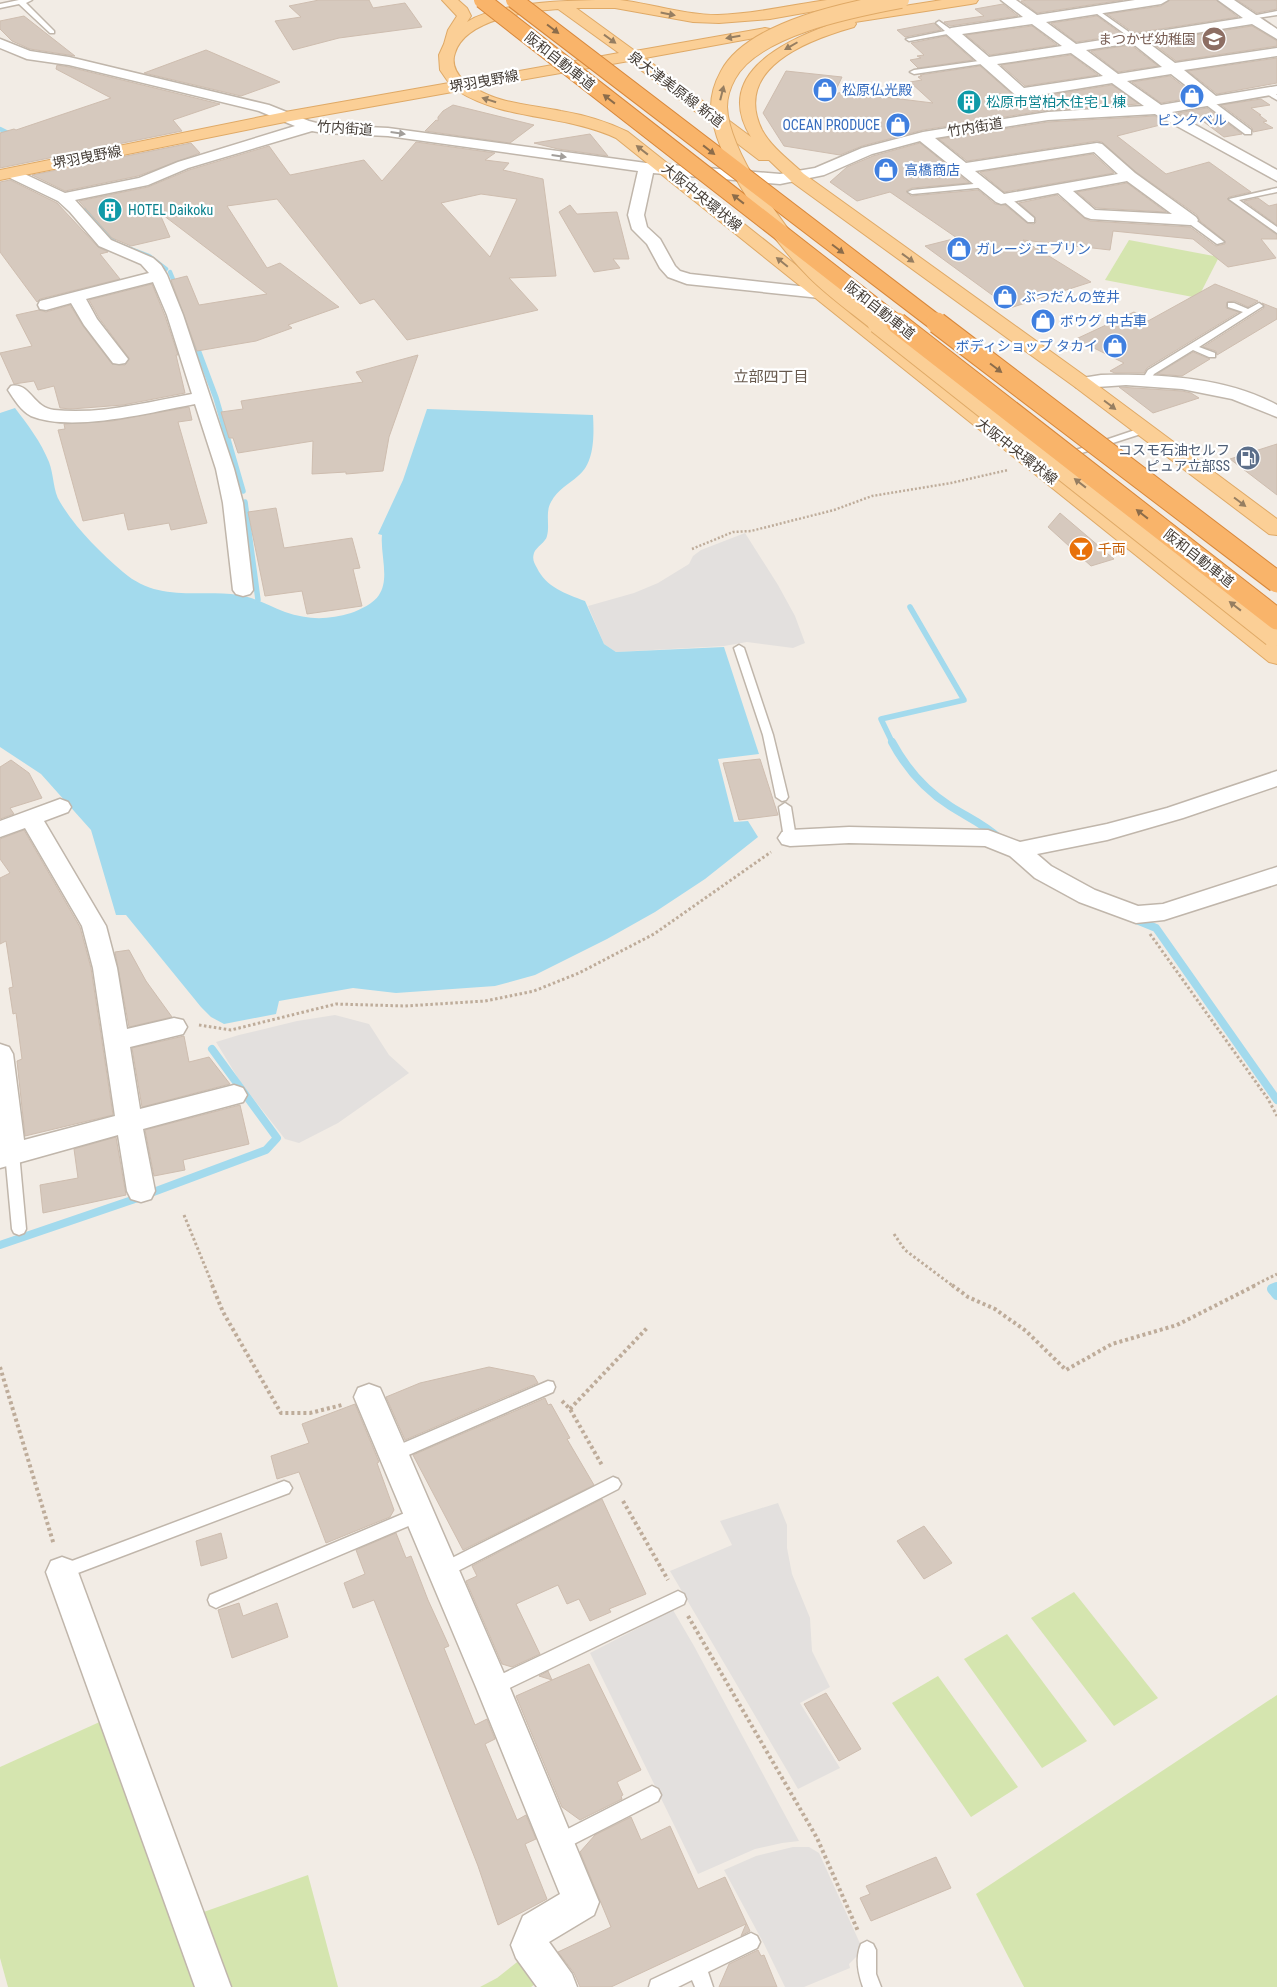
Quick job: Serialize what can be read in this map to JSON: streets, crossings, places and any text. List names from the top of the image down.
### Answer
{
  "streets": {
    "highway": ["阪和自動車道"],
    "main road": ["堺羽曳野線", "泉大津美原線 新道", "大阪中央環状線"],
    "street": ["竹内街道"]
  },
  "crossings": [
    ["阪和自動車道", "大阪中央環状線"],
    ["堺羽曳野線", "泉大津美原線 新道"],
    ["堺羽曳野線", "竹内街道"],
    ["堺羽曳野線", "大阪中央環状線"],
    ["泉大津美原線 新道", "竹内街道"],
    ["竹内街道", "大阪中央環状線"]
  ],
  "districts": ["立部四丁目"],
  "places": {
    "school or university": ["まつかぜ幼稚園"],
    "shop": [
      "松原仏光殿",
      "ピンクベル",
      "OCEAN PRODUCE",
      "高橋商店",
      "ガレージ エブリン",
      "ぶつだんの笠井",
      "ボウグ 中古車",
      "ボディショップ タカイ"
    ],
    "building": ["松原市営柏木住宅１棟", "HOTEL Daikoku"],
    "fuel station": ["コスモ石油セルフ ピュア立部SS"],
    "bar": ["千両"]
  }
}
